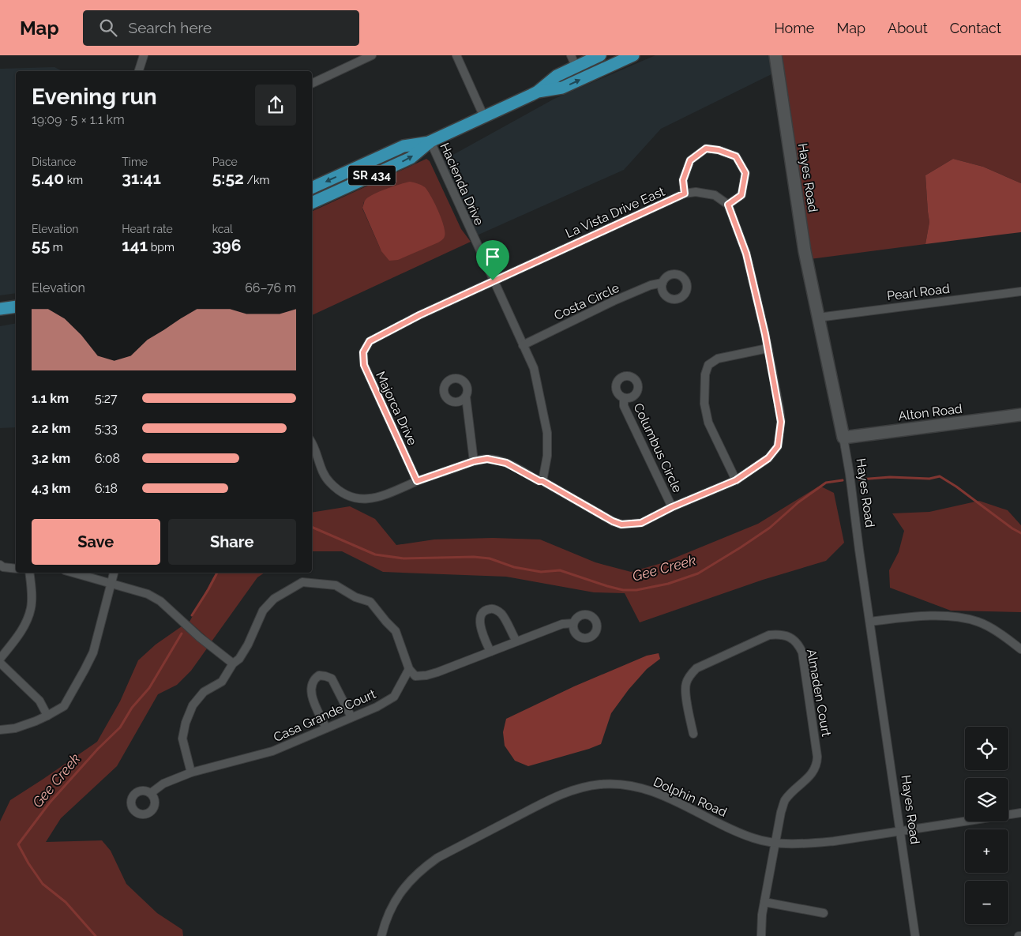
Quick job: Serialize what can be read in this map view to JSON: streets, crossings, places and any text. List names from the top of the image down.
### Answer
{
  "streets": {
    "main road": ["SR 434"],
    "street": [
      "Hayes Road",
      "Hacienda Drive",
      "La Vista Drive East",
      "Pearl Road",
      "Costa Circle",
      "Majorca Drive",
      "Alton Road",
      "Columbus Circle",
      "Almaden Court",
      "Casa Grande Court",
      "Dolphin Road"
    ]
  },
  "crossings": [
    ["SR 434", "Hacienda Drive"],
    ["Hayes Road", "Pearl Road"],
    ["Hayes Road", "Alton Road"],
    ["Hayes Road", "Dolphin Road"],
    ["Hacienda Drive", "La Vista Drive East"],
    ["Hacienda Drive", "Costa Circle"],
    ["Hacienda Drive", "Majorca Drive"],
    ["La Vista Drive East", "Majorca Drive"],
    ["Almaden Court", "Dolphin Road"]
  ],
  "water": ["Gee Creek"],
  "page": {
    "header": "Map",
    "search": "Search here",
    "nav": [
      "Home",
      "Map",
      "About",
      "Contact"
    ],
    "heading": ["Evening run", "19:09 · 5 × 1.1 km"],
    "stats": [
      ["Distance", "5.40 km"],
      ["Time", "31:41"],
      ["Pace", "5:52 /km"],
      ["Elevation", "55 m"],
      ["Heart rate", "141 bpm"],
      ["kcal", "396"]
    ],
    "chart": ["Elevation", "66–76 m"],
    "list": [
      {
        "name": "1.1 km",
        "note": "5:27"
      },
      {
        "name": "2.2 km",
        "note": "5:33"
      },
      {
        "name": "3.2 km",
        "note": "6:08"
      },
      {
        "name": "4.3 km",
        "note": "6:18"
      }
    ],
    "buttons": ["Save", "Share"],
    "map_buttons": ["+", "−"]
  }
}
